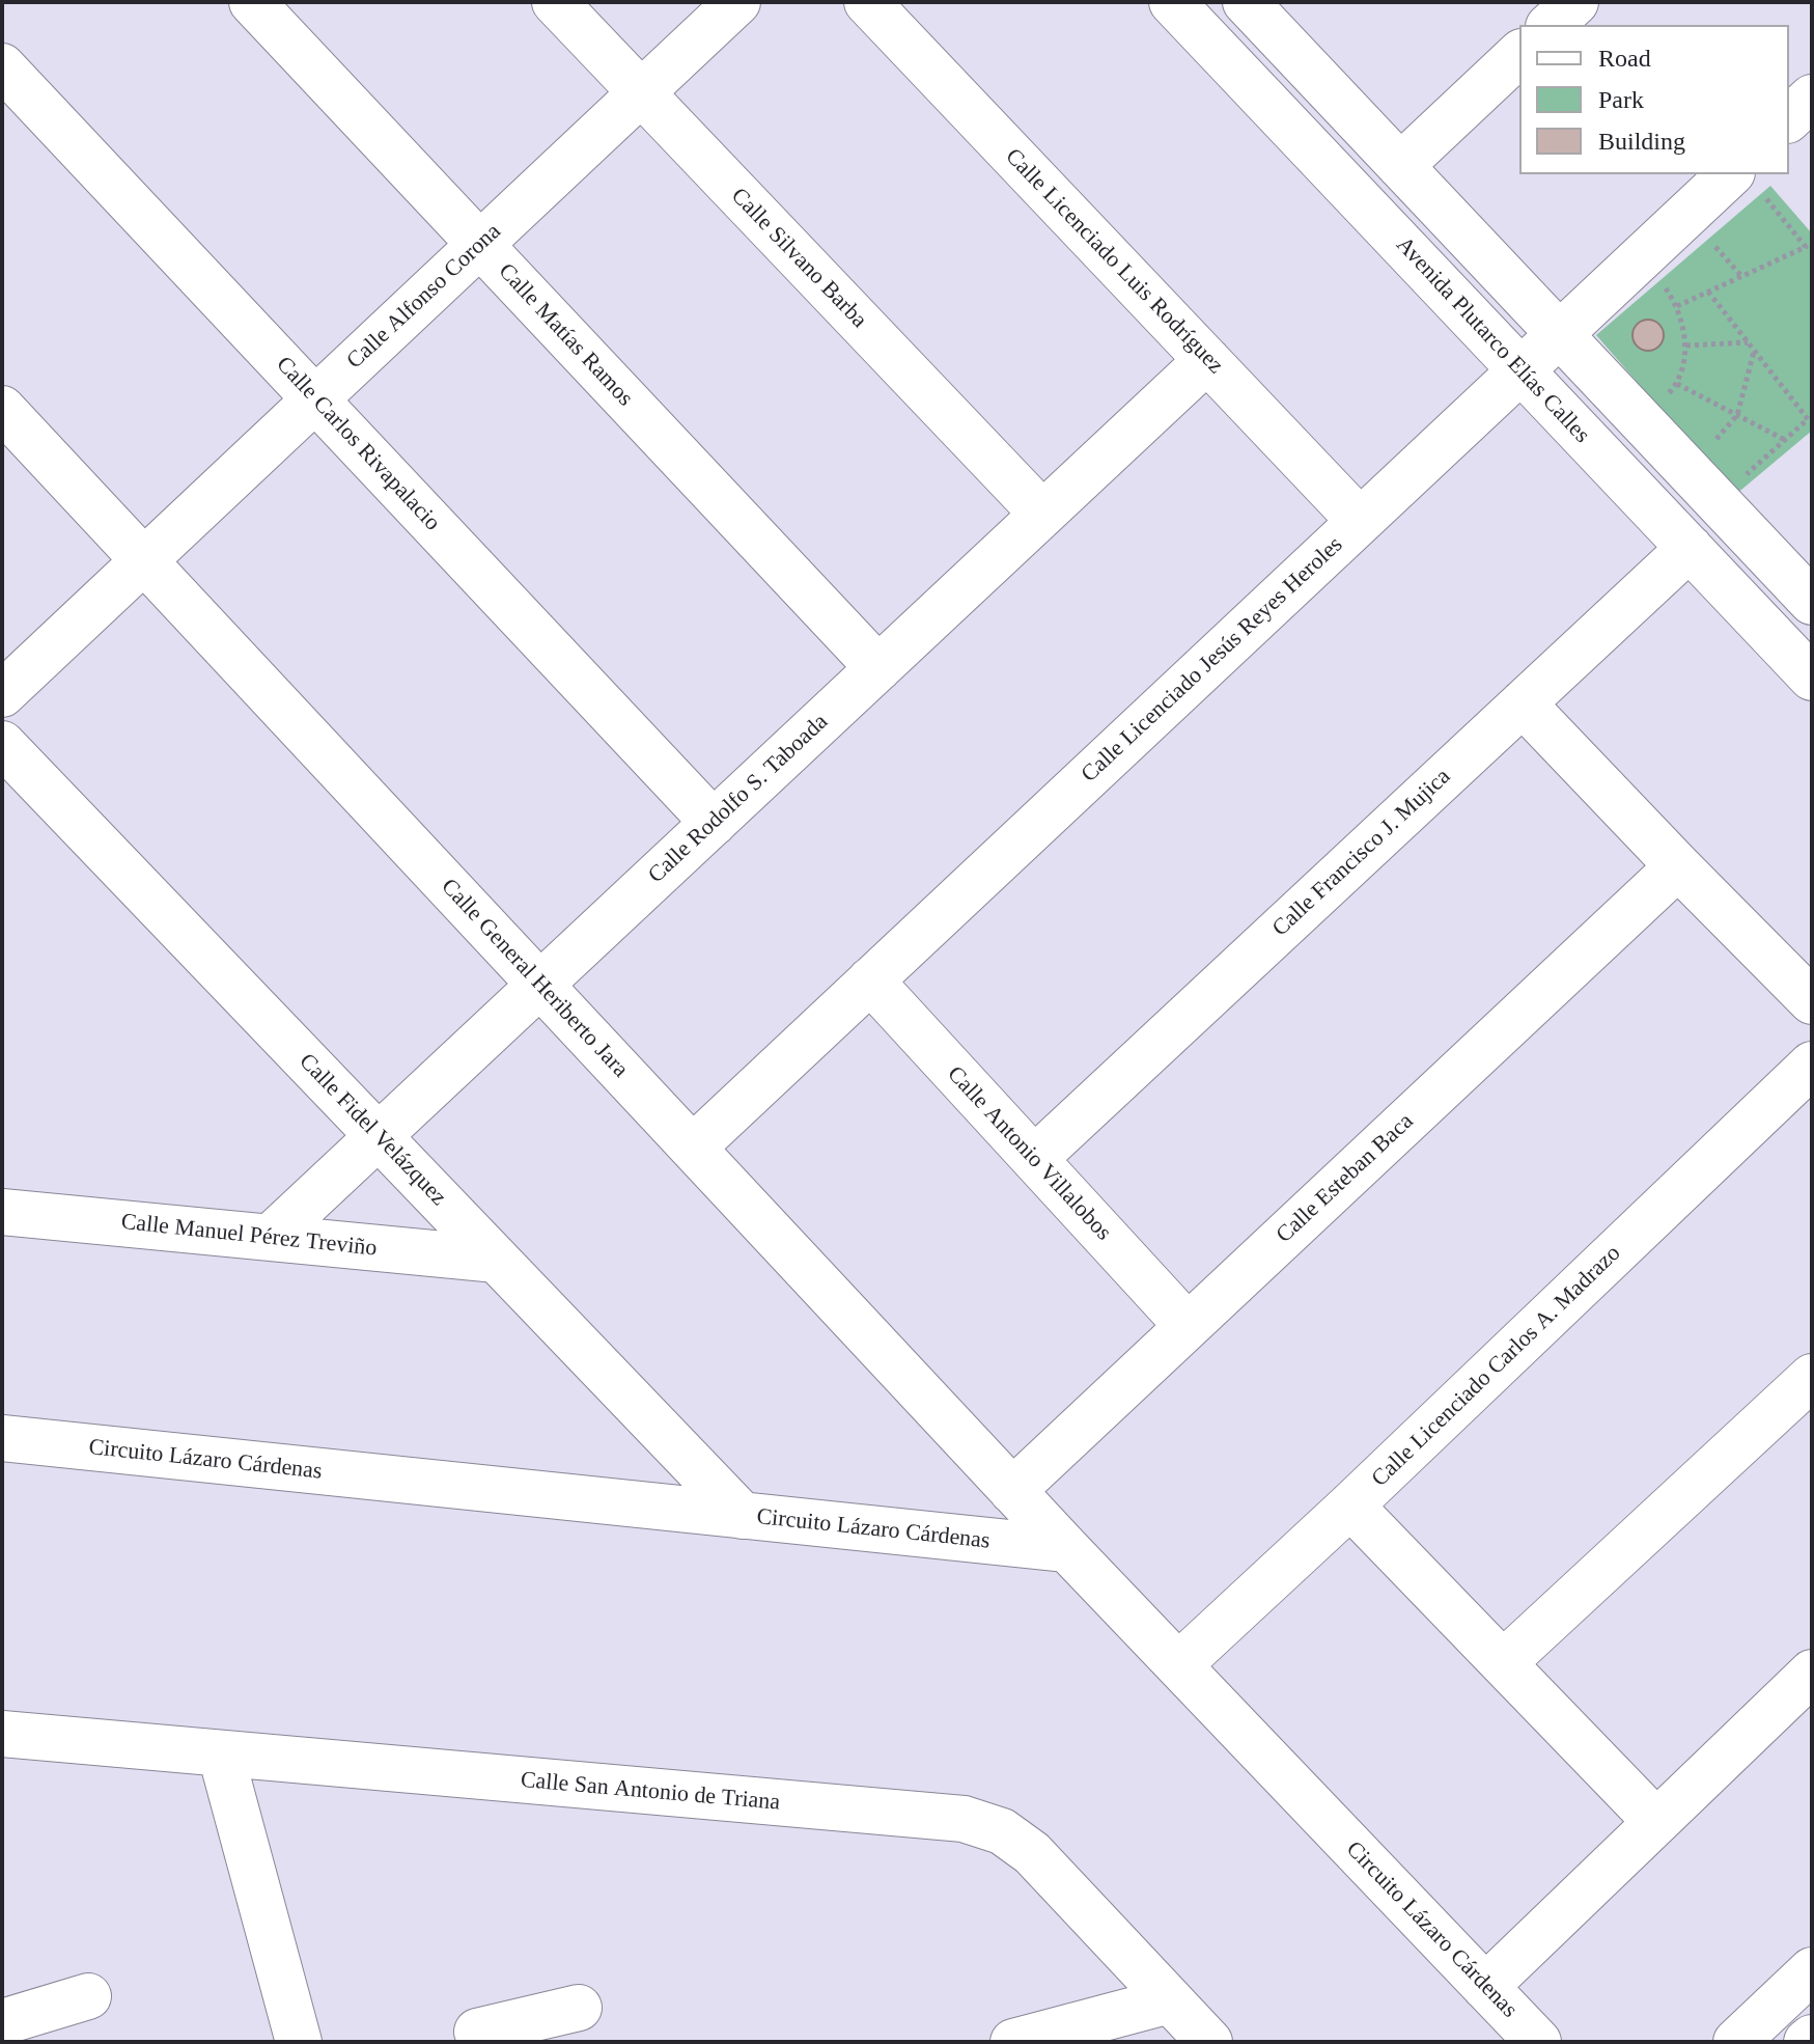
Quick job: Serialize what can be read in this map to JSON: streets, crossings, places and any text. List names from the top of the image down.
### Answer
{
  "streets": {
    "street": [
      "Calle Silvano Barba",
      "Calle Licenciado Luis Rodríguez",
      "Calle Alfonso Corona",
      "Calle Matías Ramos",
      "Avenida Plutarco Elías Calles",
      "Calle Carlos Rivapalacio",
      "Calle Licenciado Jesús Reyes Heroles",
      "Calle Rodolfo S. Taboada",
      "Calle Francisco J. Mujica",
      "Calle General Heriberto Jara",
      "Calle Fidel Velázquez",
      "Calle Antonio Villalobos",
      "Calle Esteban Baca",
      "Calle Manuel Pérez Treviño",
      "Calle Licenciado Carlos A. Madrazo",
      "Circuito Lázaro Cárdenas",
      "Calle San Antonio de Triana"
    ]
  },
  "crossings": [
    ["Calle Silvano Barba", "Calle Alfonso Corona"],
    ["Calle Silvano Barba", "Calle Rodolfo S. Taboada"],
    ["Calle Licenciado Luis Rodríguez", "Calle Licenciado Jesús Reyes Heroles"],
    ["Calle Licenciado Luis Rodríguez", "Calle Rodolfo S. Taboada"],
    ["Calle Alfonso Corona", "Calle Matías Ramos"],
    ["Calle Alfonso Corona", "Calle Carlos Rivapalacio"],
    ["Calle Alfonso Corona", "Calle General Heriberto Jara"],
    ["Calle Matías Ramos", "Calle Rodolfo S. Taboada"],
    ["Avenida Plutarco Elías Calles", "Calle Licenciado Jesús Reyes Heroles"],
    ["Avenida Plutarco Elías Calles", "Calle Francisco J. Mujica"],
    ["Calle Carlos Rivapalacio", "Calle Rodolfo S. Taboada"],
    ["Calle Licenciado Jesús Reyes Heroles", "Calle General Heriberto Jara"],
    ["Calle Licenciado Jesús Reyes Heroles", "Calle Antonio Villalobos"],
    ["Calle Rodolfo S. Taboada", "Calle General Heriberto Jara"],
    ["Calle Rodolfo S. Taboada", "Calle Fidel Velázquez"],
    ["Calle Rodolfo S. Taboada", "Calle Manuel Pérez Treviño"],
    ["Calle Francisco J. Mujica", "Calle Antonio Villalobos"],
    ["Calle General Heriberto Jara", "Calle Esteban Baca"],
    ["Calle General Heriberto Jara", "Circuito Lázaro Cárdenas"],
    ["Calle Fidel Velázquez", "Calle Manuel Pérez Treviño"],
    ["Calle Fidel Velázquez", "Circuito Lázaro Cárdenas"],
    ["Calle Antonio Villalobos", "Calle Esteban Baca"],
    ["Calle Licenciado Carlos A. Madrazo", "Circuito Lázaro Cárdenas"]
  ],
  "legend": ["Road", "Park", "Building"]
}
